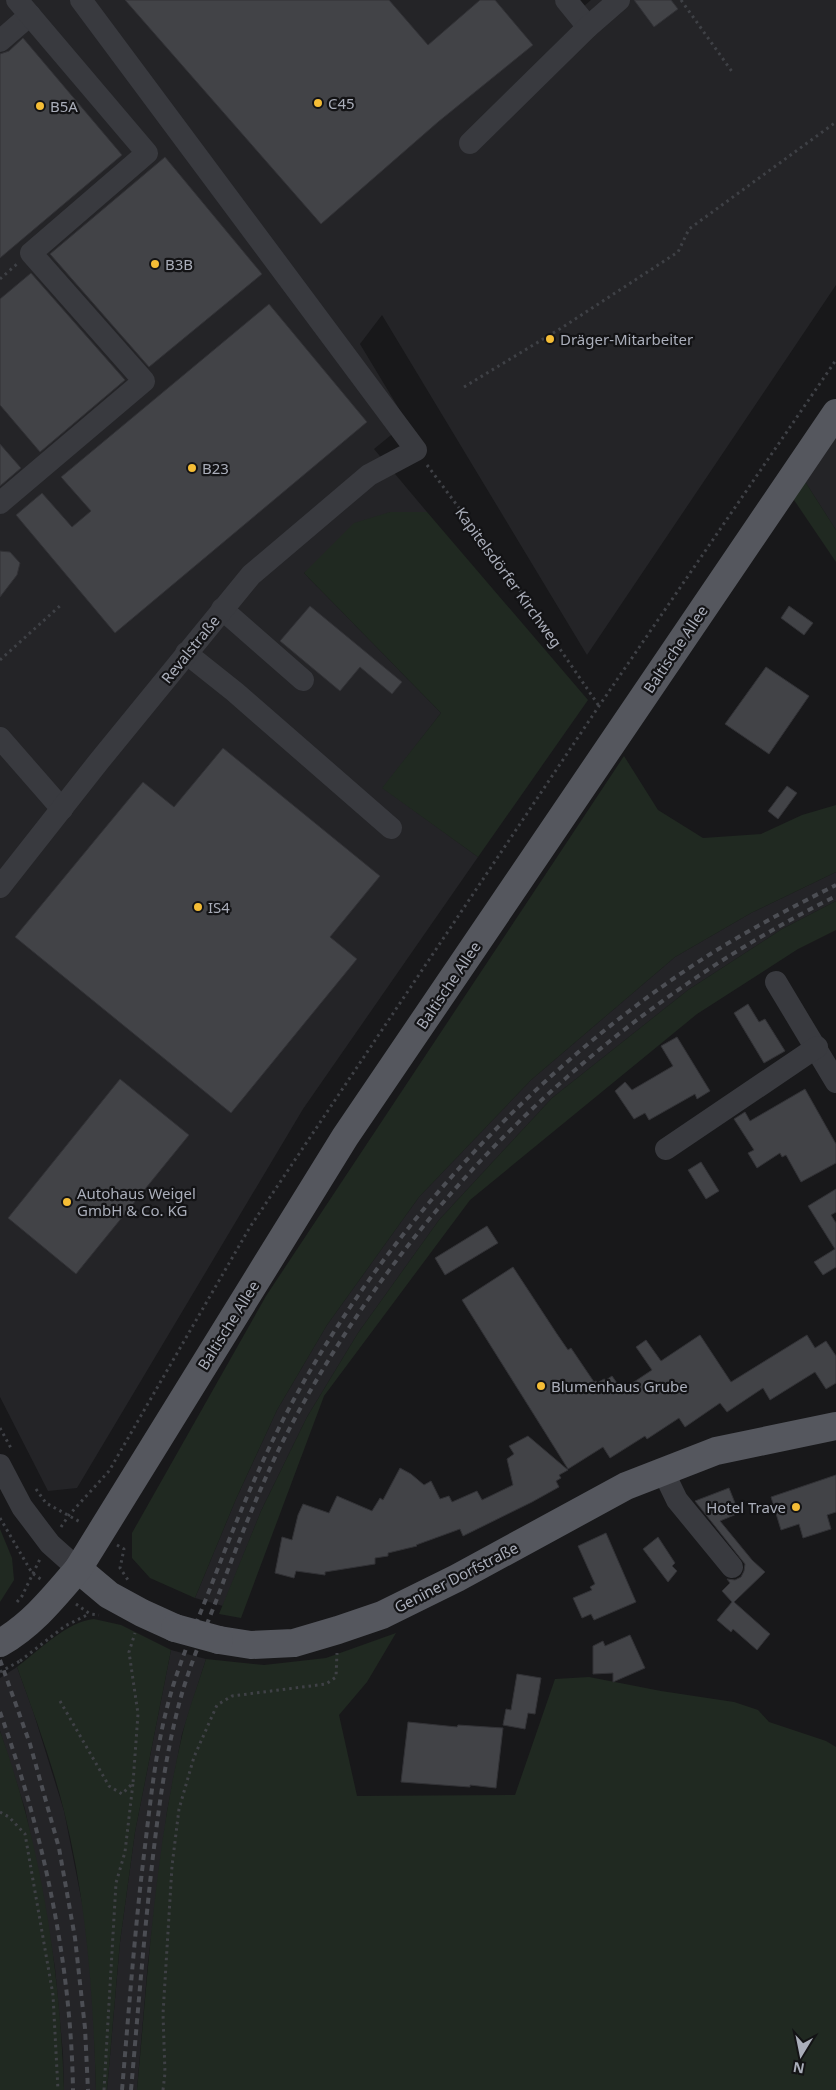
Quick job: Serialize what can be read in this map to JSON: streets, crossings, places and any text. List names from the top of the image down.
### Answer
{
  "streets": {
    "main road": ["Baltische Allee", "Geniner Dorfstraße"],
    "street": ["Revalstraße"],
    "path": ["Kapitelsdörfer Kirchweg"]
  },
  "crossings": [
    ["Kapitelsdörfer Kirchweg", "Revalstraße"],
    ["Baltische Allee", "Geniner Dorfstraße"]
  ],
  "places": [
    "C45",
    "B5A",
    "B3B",
    "Dräger-Mitarbeiter",
    "B23",
    "IS4",
    "Autohaus Weigel GmbH & Co. KG",
    "Blumenhaus Grube",
    "Hotel Trave"
  ],
  "north": "bottom"
}
